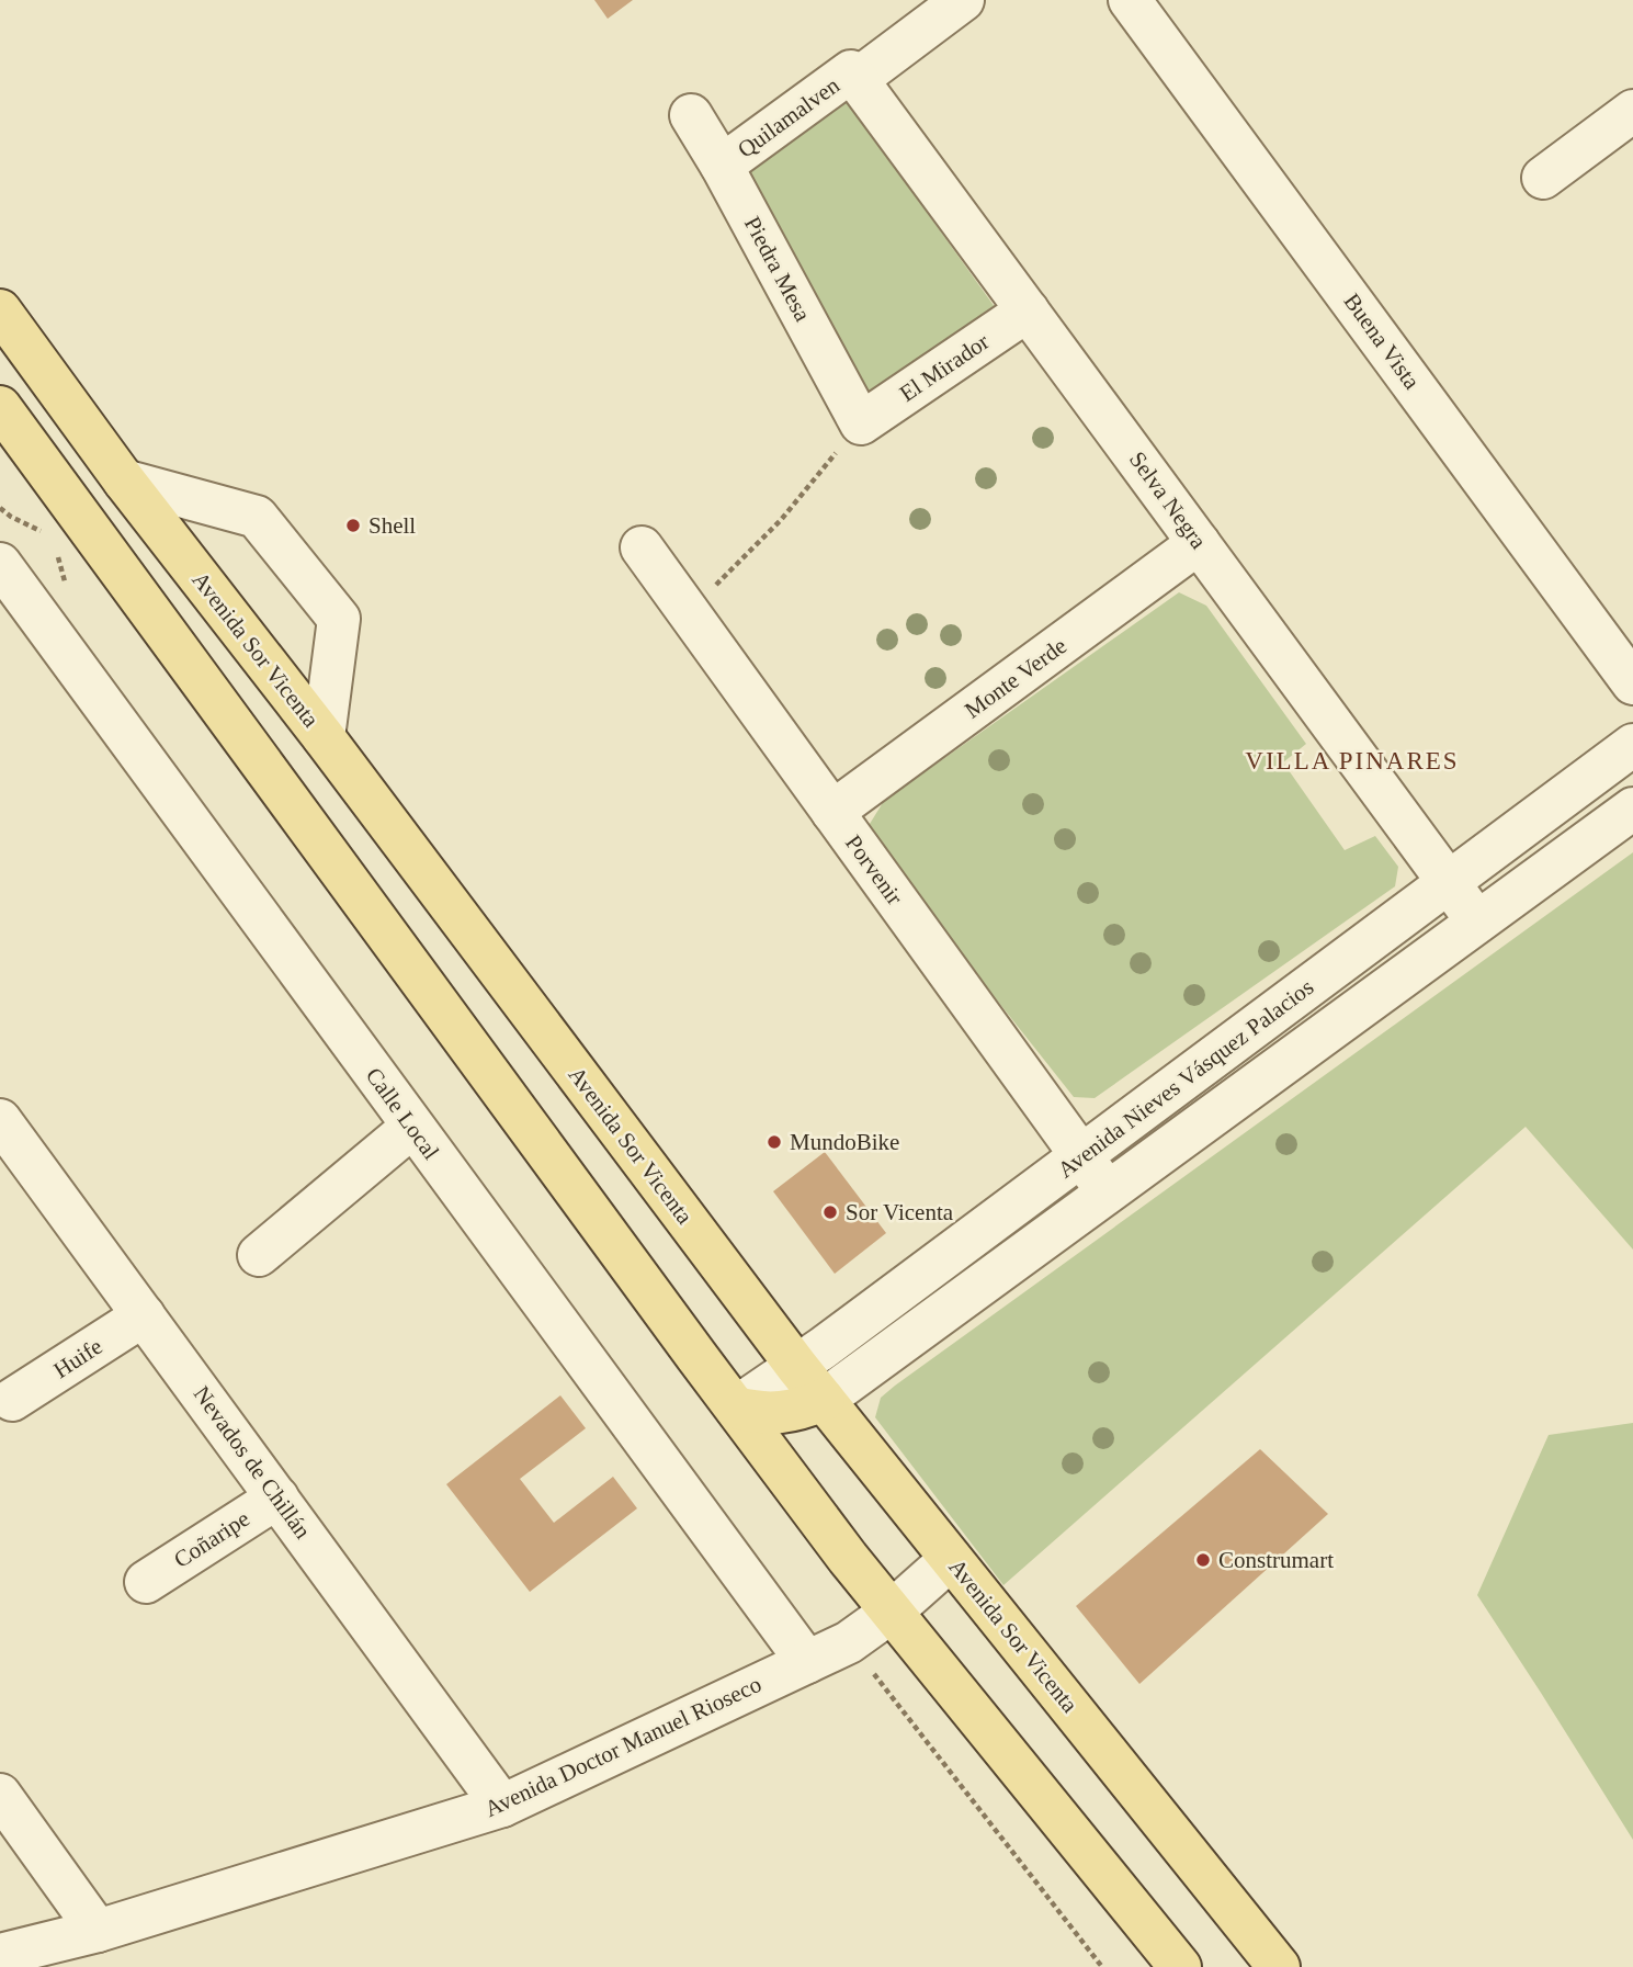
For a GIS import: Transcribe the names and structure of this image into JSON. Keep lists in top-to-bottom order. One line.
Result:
{"streets":{"main road":["Avenida Sor Vicenta"],"street":["Quilamalven","Piedra Mesa","Buena Vista","El Mirador","Selva Negra","Monte Verde","Porvenir","Avenida Nieves Vásquez Palacios","Calle Local","Huife","Nevados de Chillán","Coñaripe","Avenida Doctor Manuel Rioseco"]},"crossings":[["Quilamalven","Piedra Mesa"],["Quilamalven","Selva Negra"],["Piedra Mesa","El Mirador"],["El Mirador","Selva Negra"],["Selva Negra","Monte Verde"],["Selva Negra","Avenida Nieves Vásquez Palacios"],["Avenida Sor Vicenta","Avenida Nieves Vásquez Palacios"],["Avenida Sor Vicenta","Avenida Doctor Manuel Rioseco"],["Monte Verde","Porvenir"],["Porvenir","Avenida Nieves Vásquez Palacios"],["Calle Local","Avenida Doctor Manuel Rioseco"],["Huife","Nevados de Chillán"],["Nevados de Chillán","Coñaripe"],["Nevados de Chillán","Avenida Doctor Manuel Rioseco"]],"districts":["VILLA PINARES"],"places":["Shell","MundoBike","Sor Vicenta","Construmart"]}
